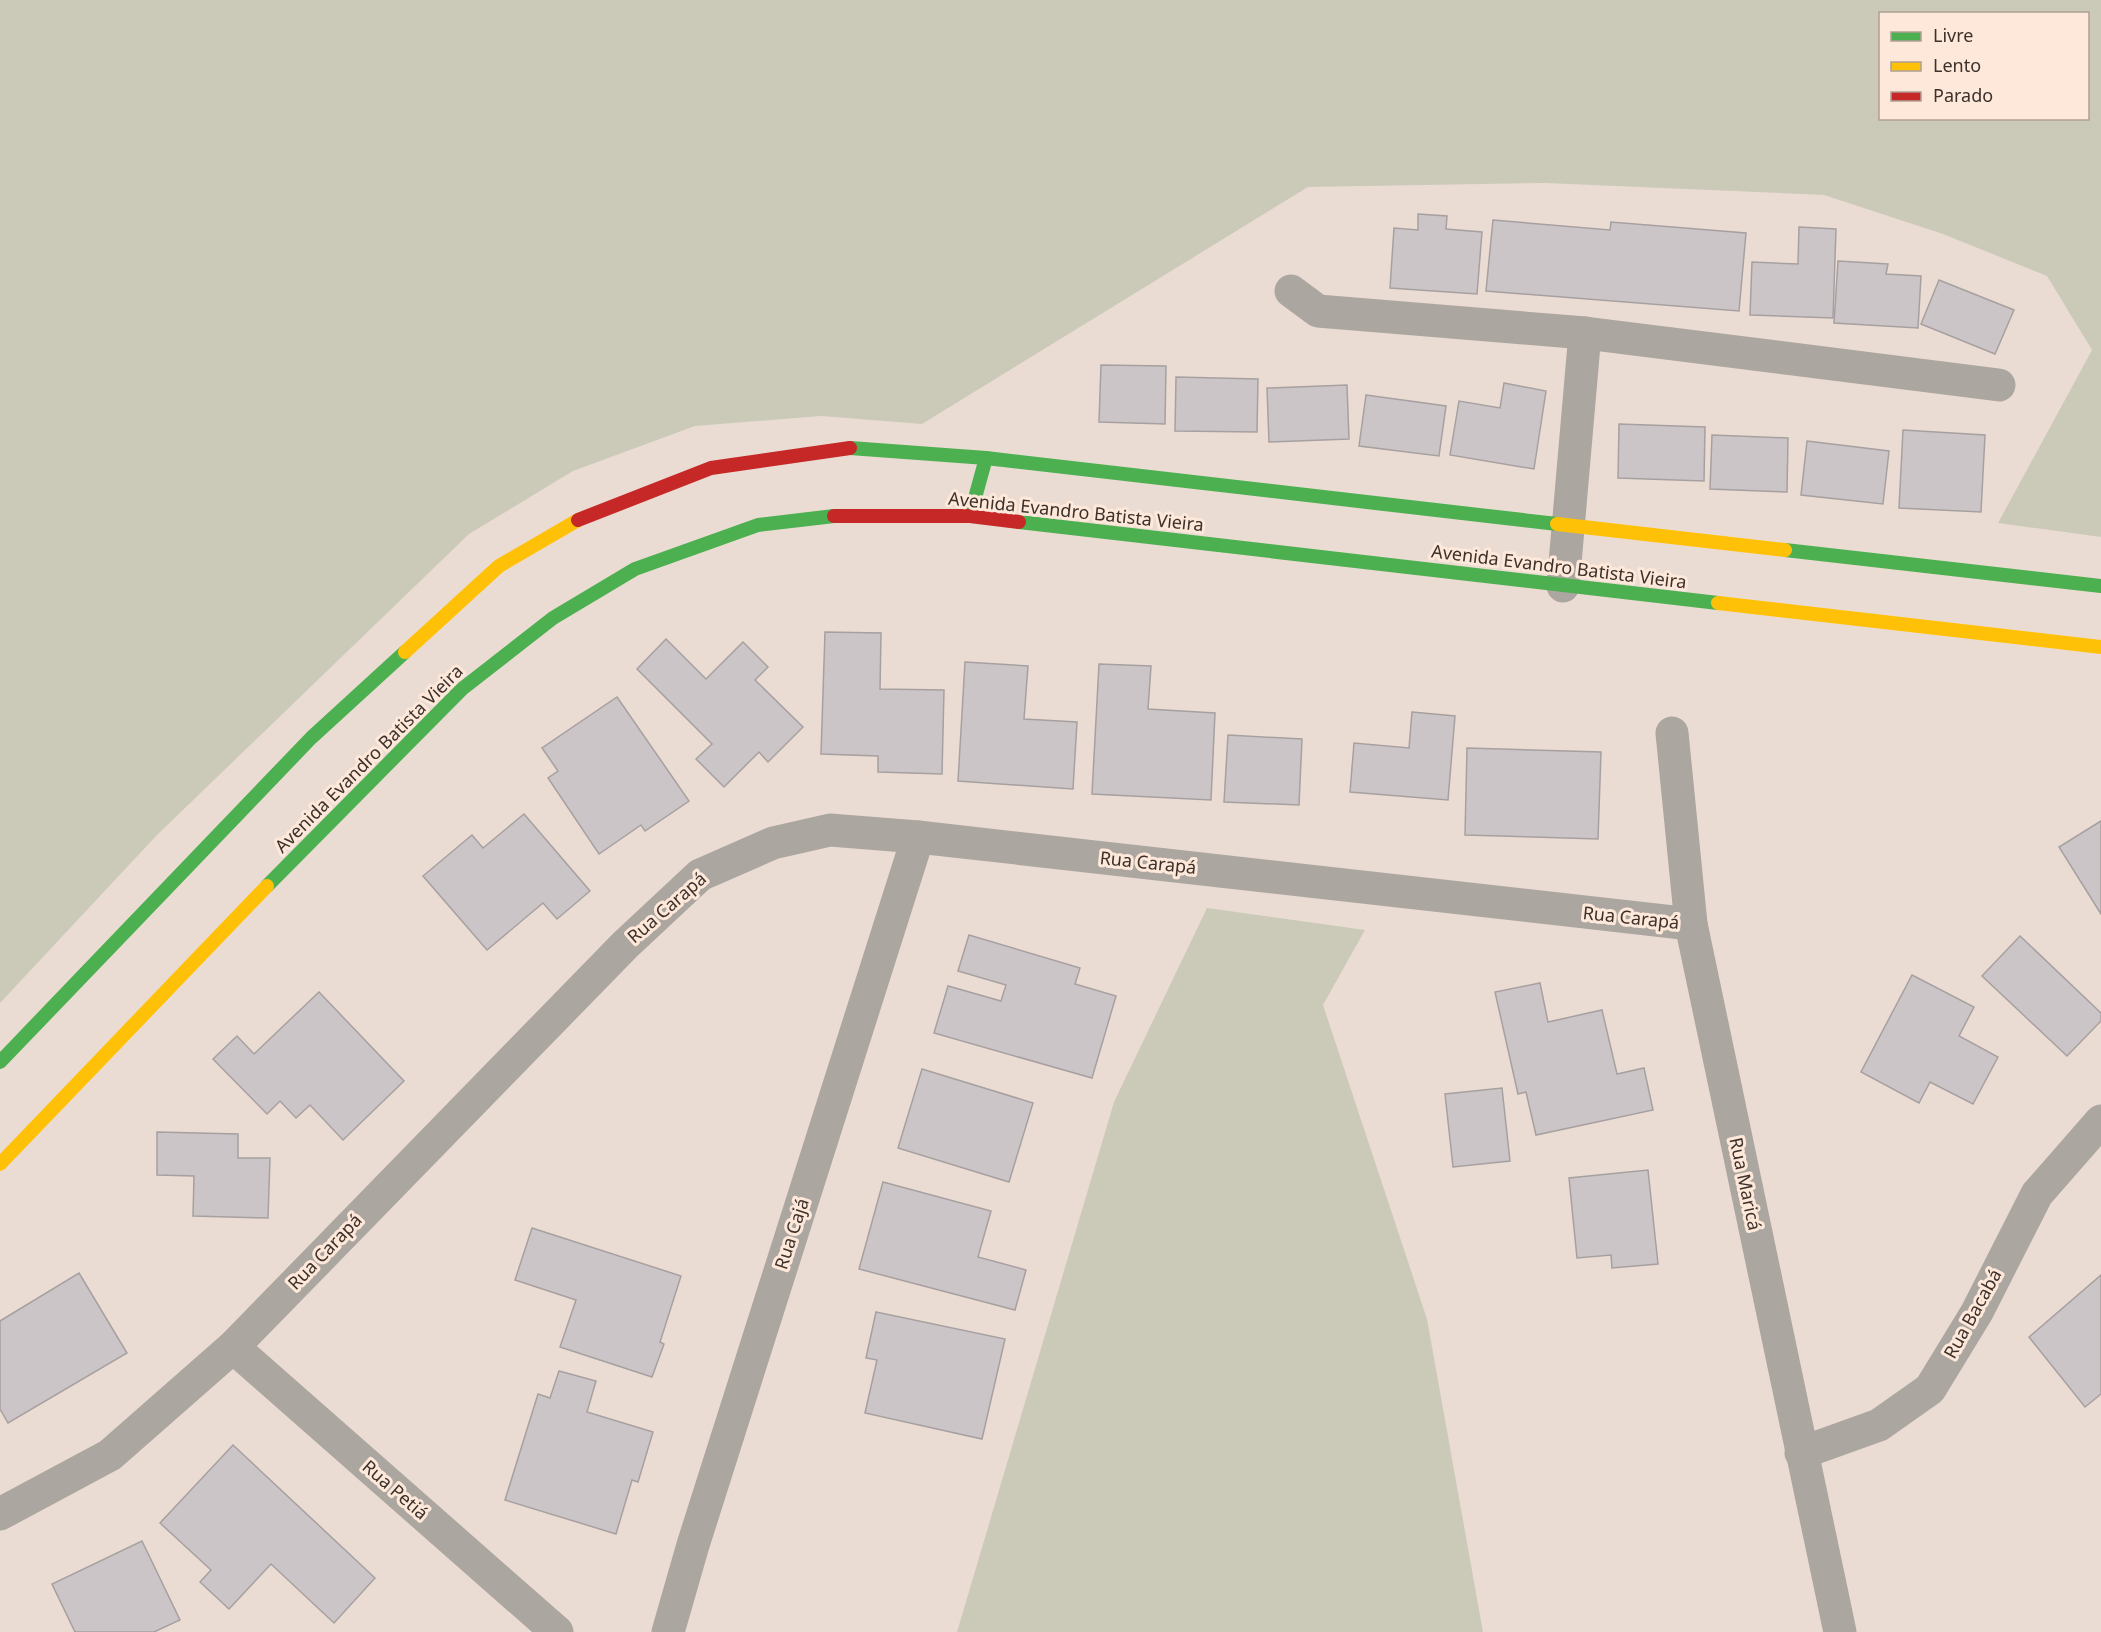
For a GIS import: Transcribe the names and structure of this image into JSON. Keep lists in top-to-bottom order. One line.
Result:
{"streets":{"main road":["Avenida Evandro Batista Vieira"],"street":["Rua Carapá","Rua Maricá","Rua Cajá","Rua Bacabá","Rua Petiá"]},"crossings":[["Rua Carapá","Rua Maricá"],["Rua Carapá","Rua Cajá"],["Rua Carapá","Rua Petiá"],["Rua Maricá","Rua Bacabá"]],"legend":["Livre","Lento","Parado"]}
